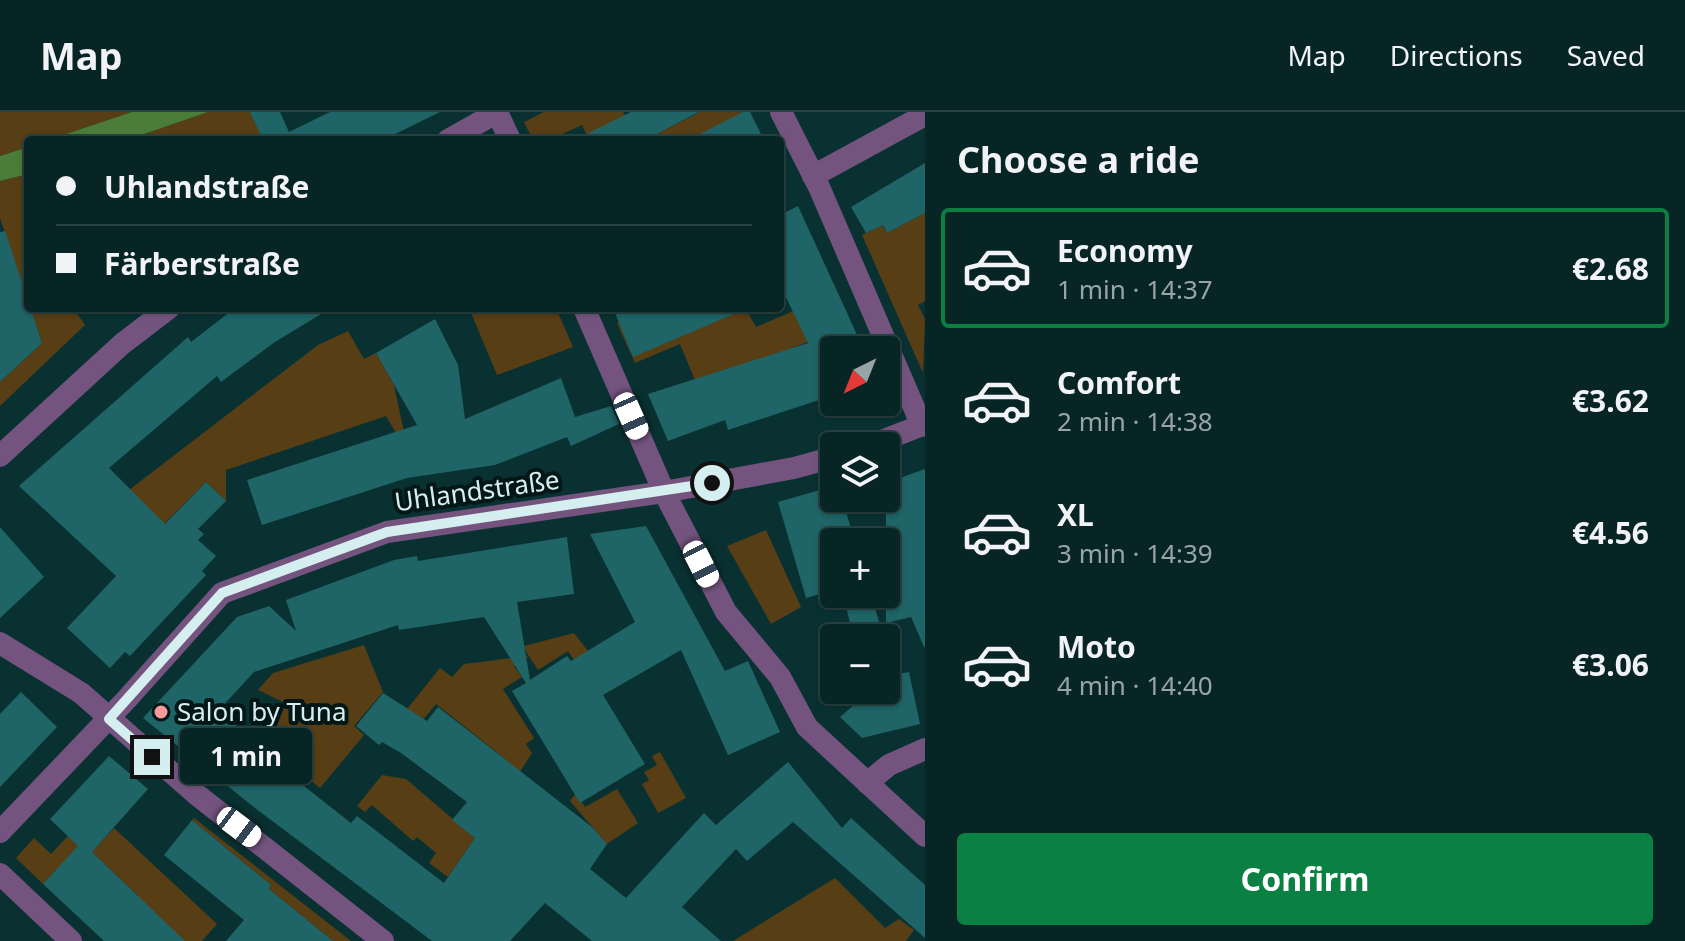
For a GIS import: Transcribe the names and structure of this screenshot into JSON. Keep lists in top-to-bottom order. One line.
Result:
{"streets":{"street":["Uhlandstraße"]},"places":["Salon by Tuna"],"north":"bottom left","page":{"header":"Map","nav":["Map","Directions","Saved"],"heading":"Choose a ride","banner":["Uhlandstraße","Färberstraße"],"list":[{"name":"Economy","note":"1 min · 14:37","value":"€2.68"},{"name":"Comfort","note":"2 min · 14:38","value":"€3.62"},{"name":"XL","note":"3 min · 14:39","value":"€4.56"},{"name":"Moto","note":"4 min · 14:40","value":"€3.06"}],"map_buttons":["+","−"],"bubble":"1 min","buttons":"Confirm"}}
